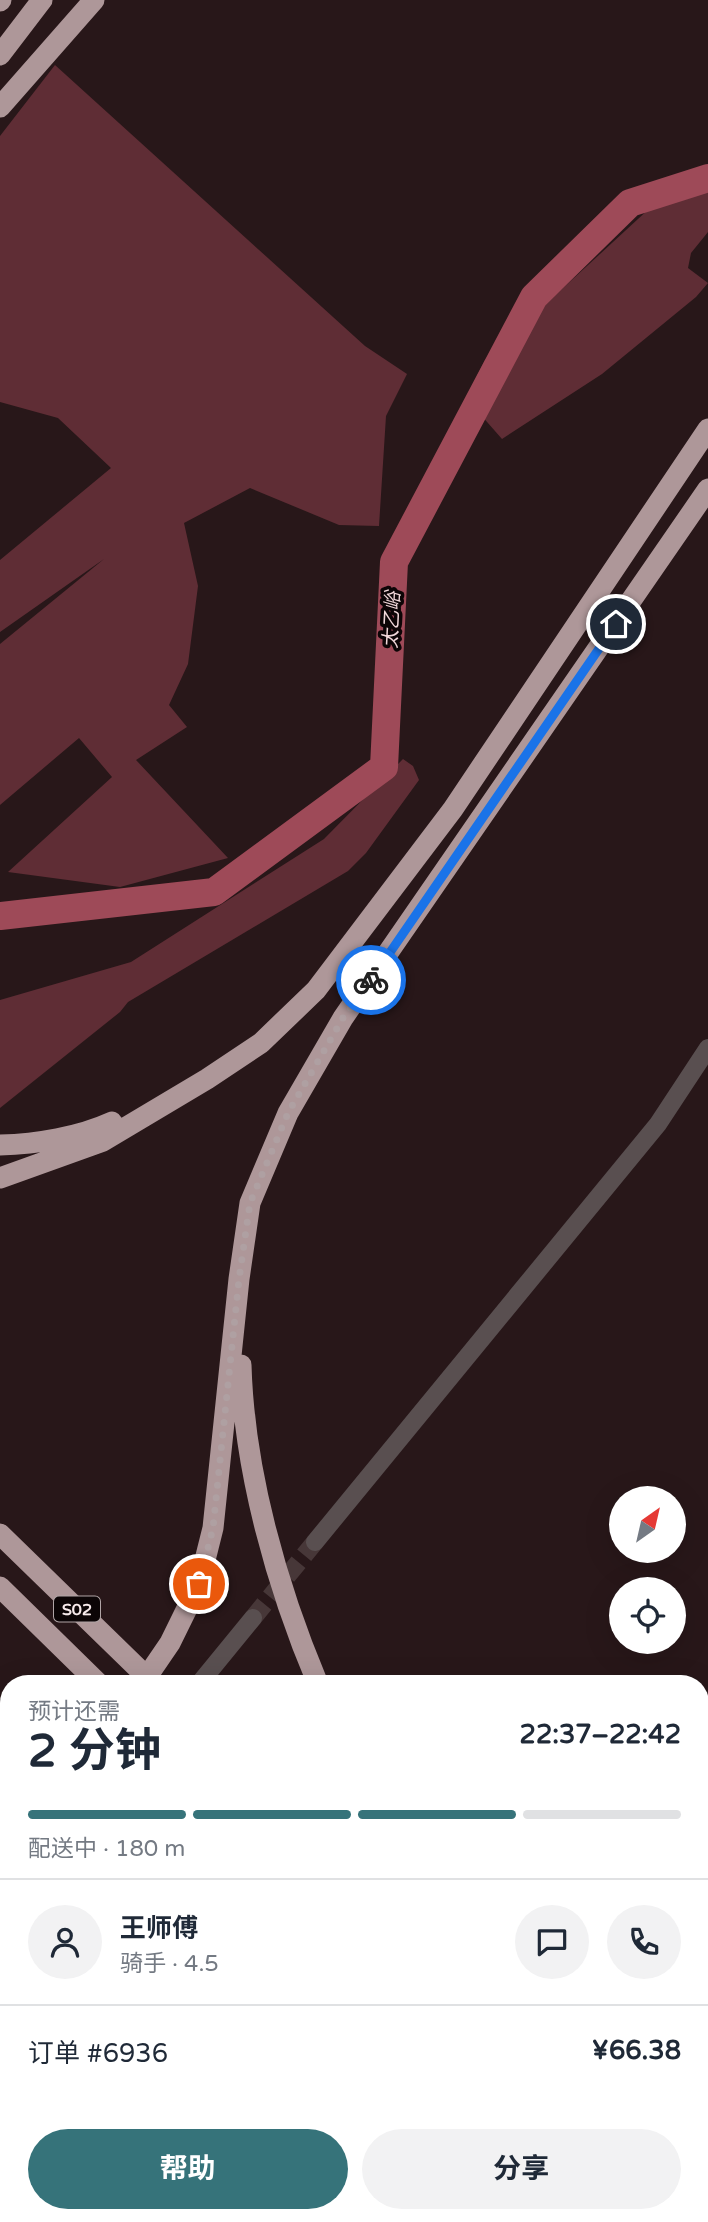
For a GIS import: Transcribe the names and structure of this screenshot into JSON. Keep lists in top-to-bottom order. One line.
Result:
{"streets":{"highway":["S02"]},"water":["太乙峪"],"north":"top right","page":{"heading":["2 分钟","预计还需","22:37–22:42"],"panel":["王师傅","骑手 · 4.5","订单 #6936","¥66.38"],"bar":"配送中 · 180 m","buttons":["帮助","分享"]}}
